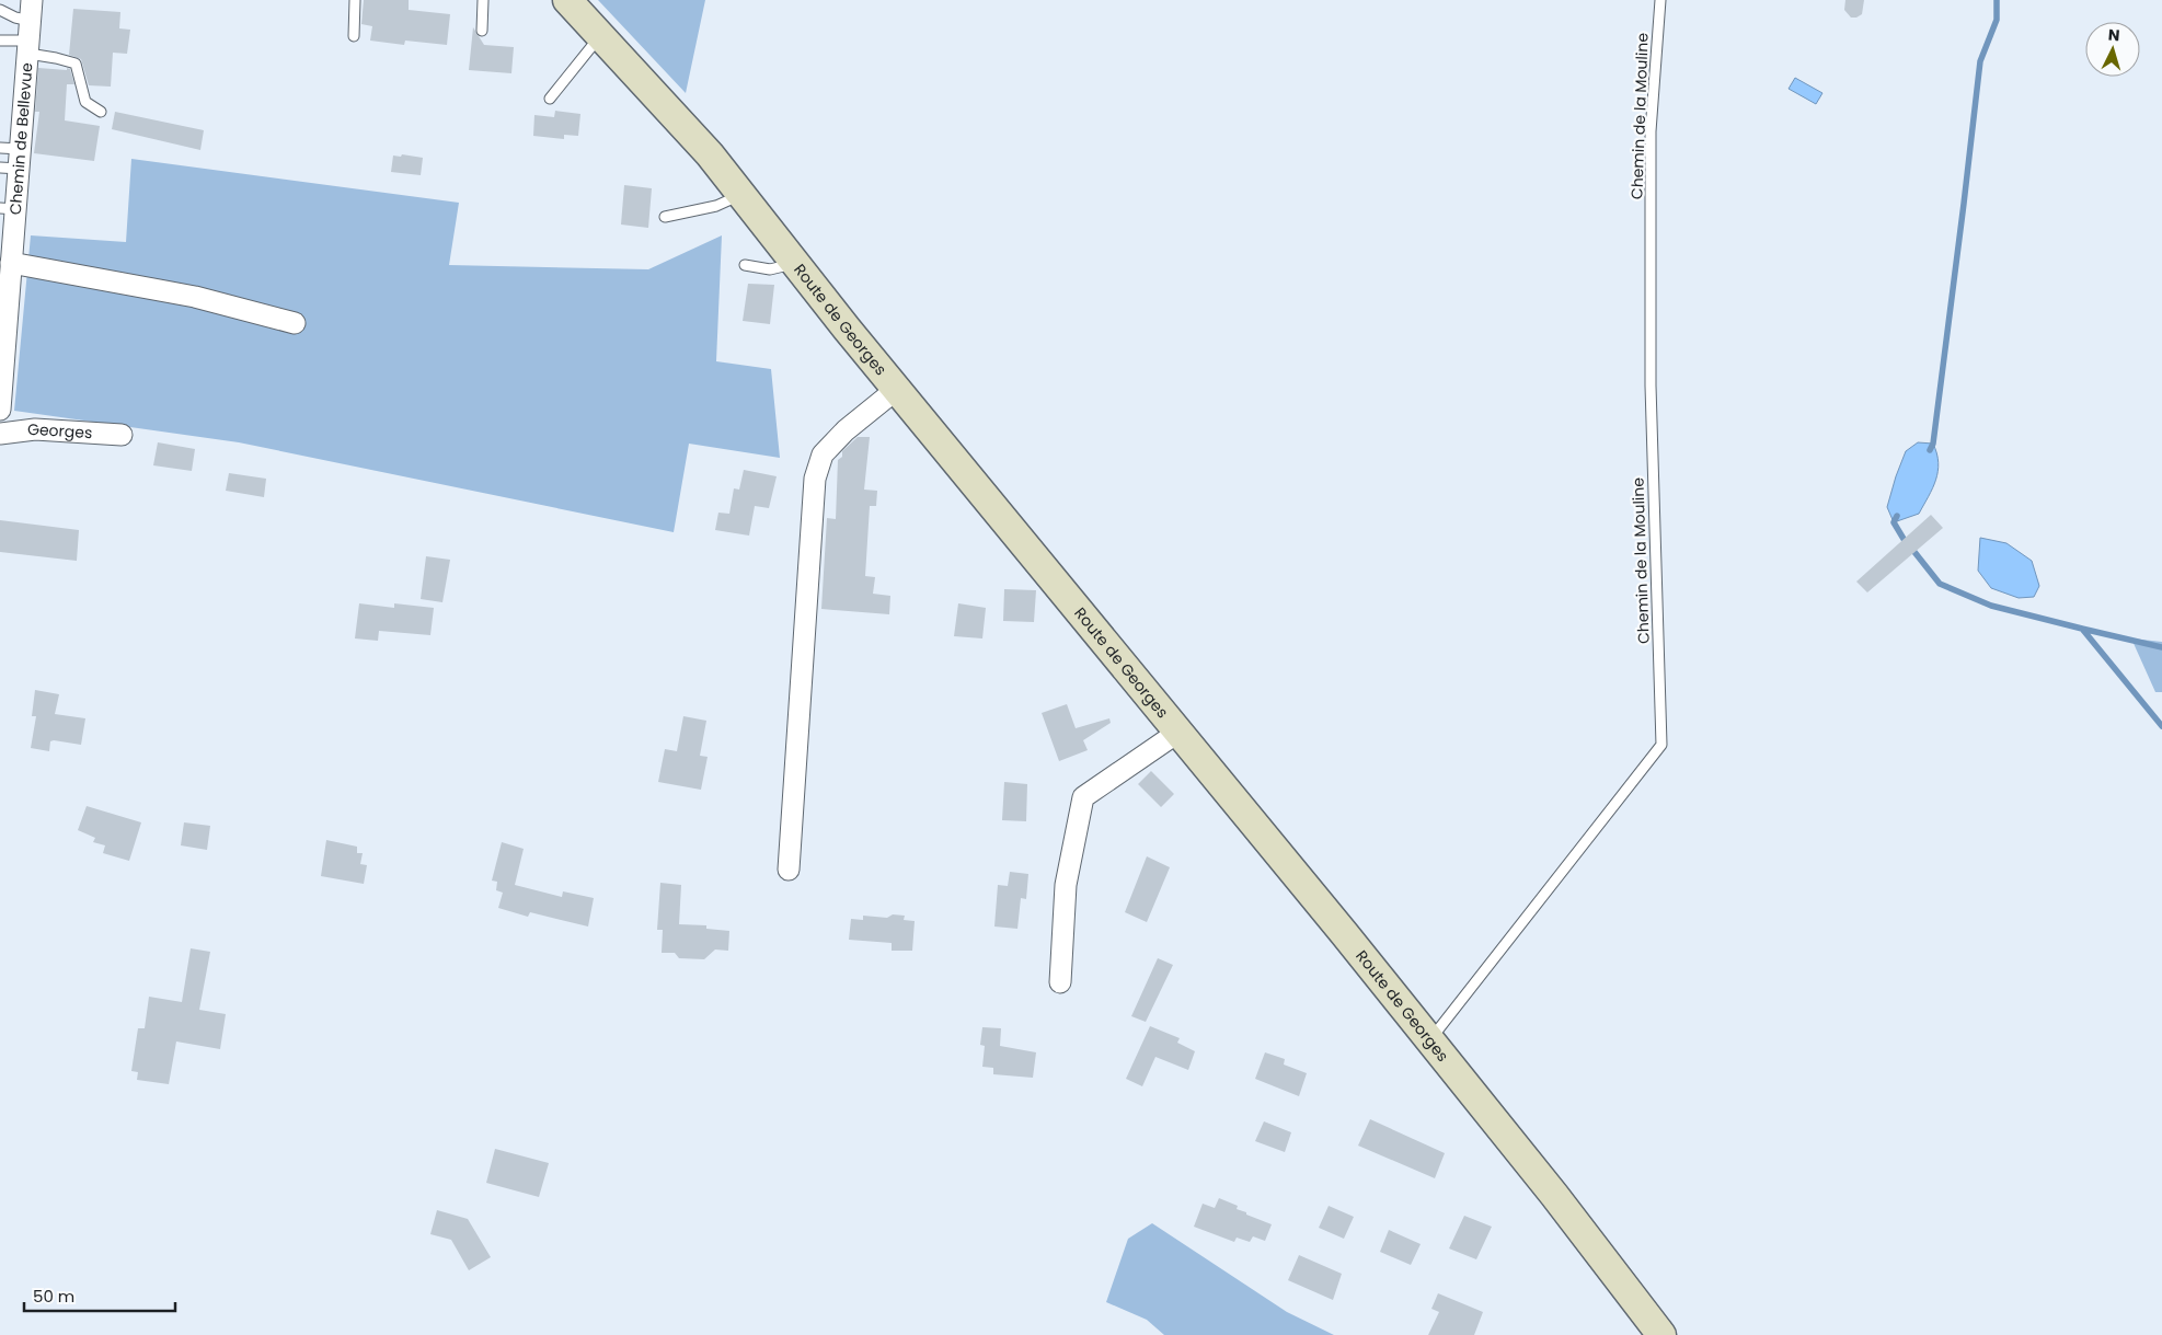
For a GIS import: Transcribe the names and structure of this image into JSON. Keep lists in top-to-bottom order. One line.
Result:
{"streets":{"street":["Chemin de Bellevue","Route de Georges","Georges"],"lane":["Chemin de la Mouline"]},"crossings":[["Chemin de la Mouline","Route de Georges"]],"scale_bar":"50 m","north":"top"}
